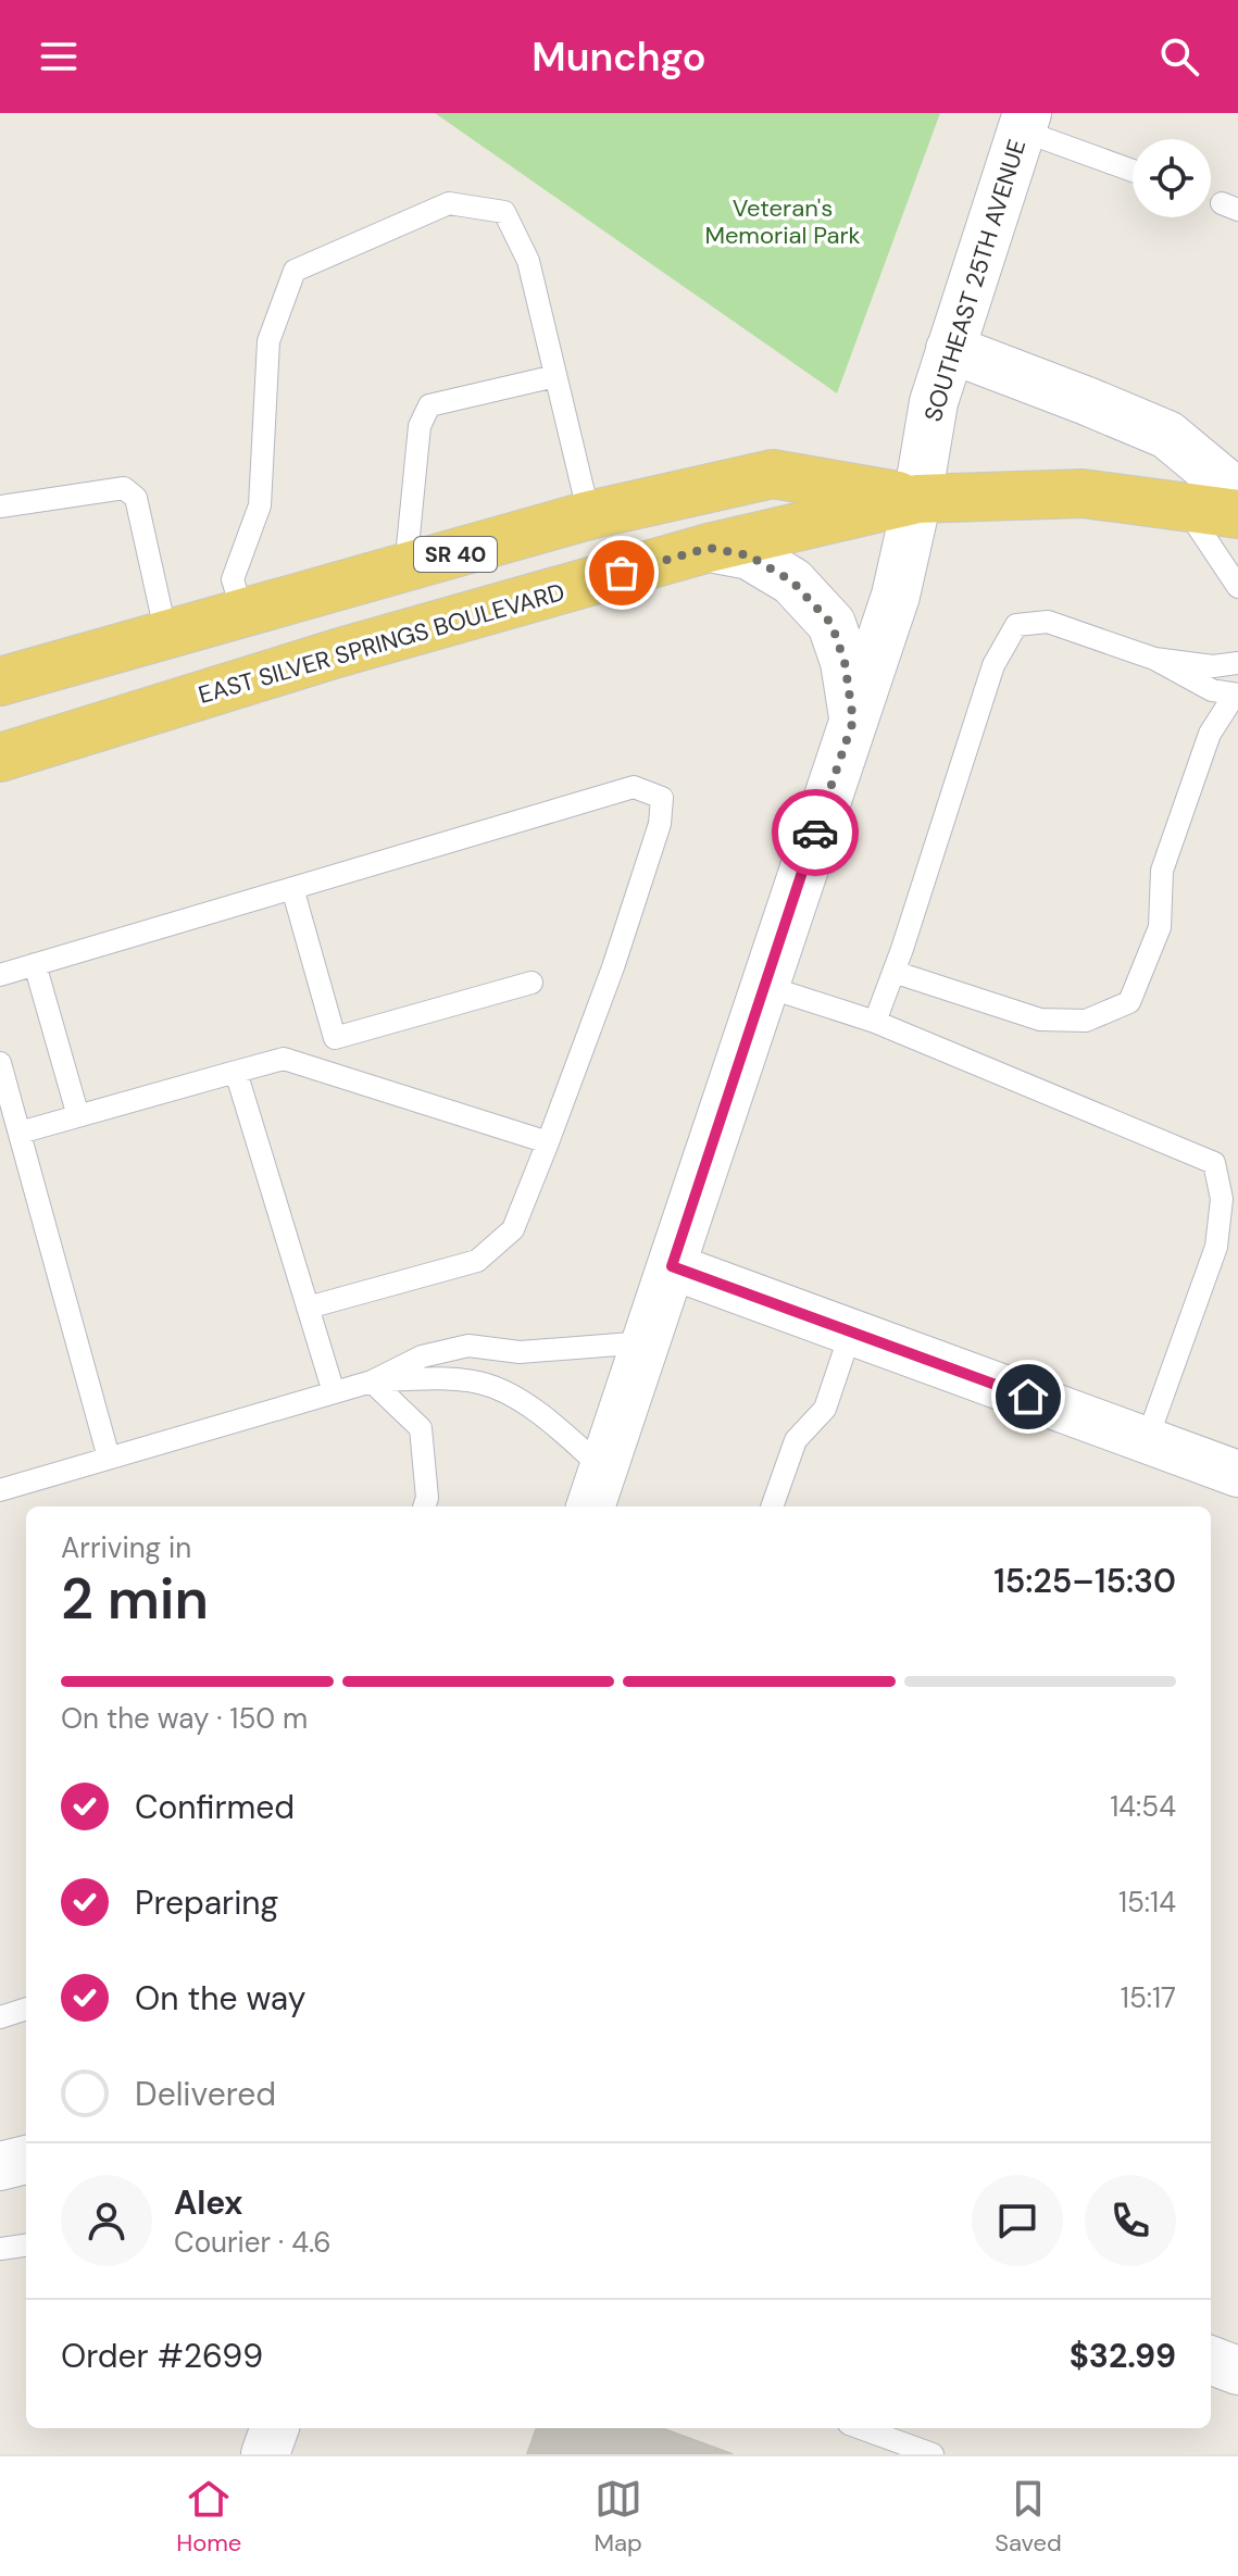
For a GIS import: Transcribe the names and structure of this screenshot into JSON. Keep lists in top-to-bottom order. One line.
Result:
{"streets":{"main road":["SOUTHEAST 25TH AVENUE","SR 40","EAST SILVER SPRINGS BOULEVARD"]},"crossings":[["SOUTHEAST 25TH AVENUE","EAST SILVER SPRINGS BOULEVARD"]],"parks":["Veteran's Memorial Park"],"page":{"header":"Munchgo","heading":["2 min","Arriving in","15:25–15:30"],"panel":["Alex","Courier · 4.6","Order #2699","$32.99"],"bar":"On the way · 150 m","list":[["Confirmed","14:54"],["Preparing","15:14"],["On the way","15:17"],"Delivered"],"tabs":["Home","Map","Saved"]}}
